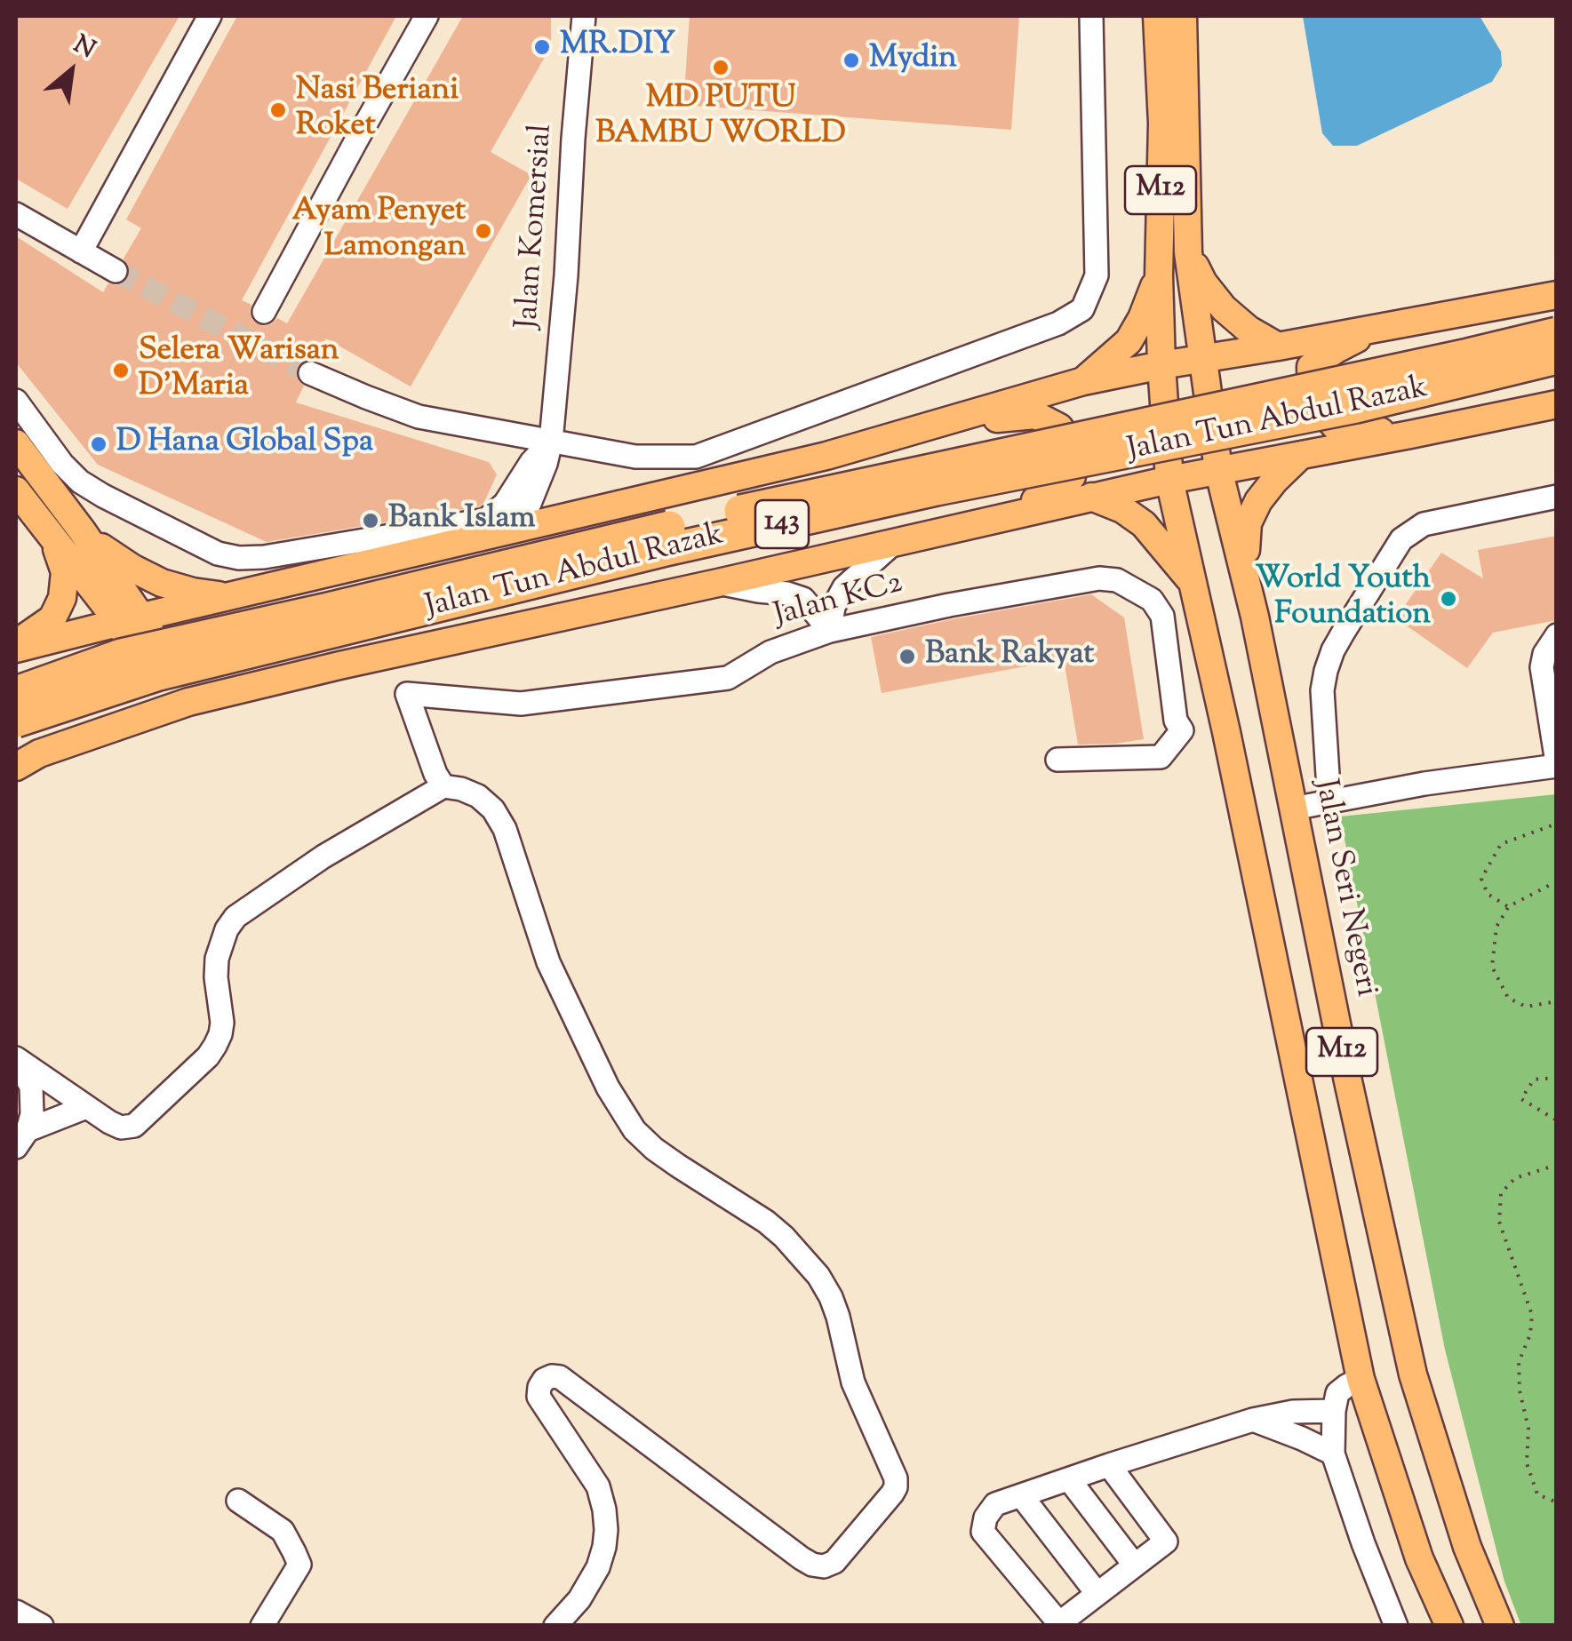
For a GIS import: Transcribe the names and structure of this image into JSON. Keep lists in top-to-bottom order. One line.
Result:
{"streets":{"highway":["Jalan Tun Abdul Razak","143"],"main road":["M12","Jalan Seri Negeri"],"street":["Jalan Komersial","Jalan KC2"]},"crossings":[["M12","Jalan Seri Negeri"]],"places":["MR.DIY","Mydin","MD PUTU BAMBU WORLD","Nasi Beriani Roket","Ayam Penyet Lamongan","Selera Warisan D'Maria","D Hana Global Spa","Bank Islam","World Youth Foundation","Bank Rakyat"],"north":"top right"}
